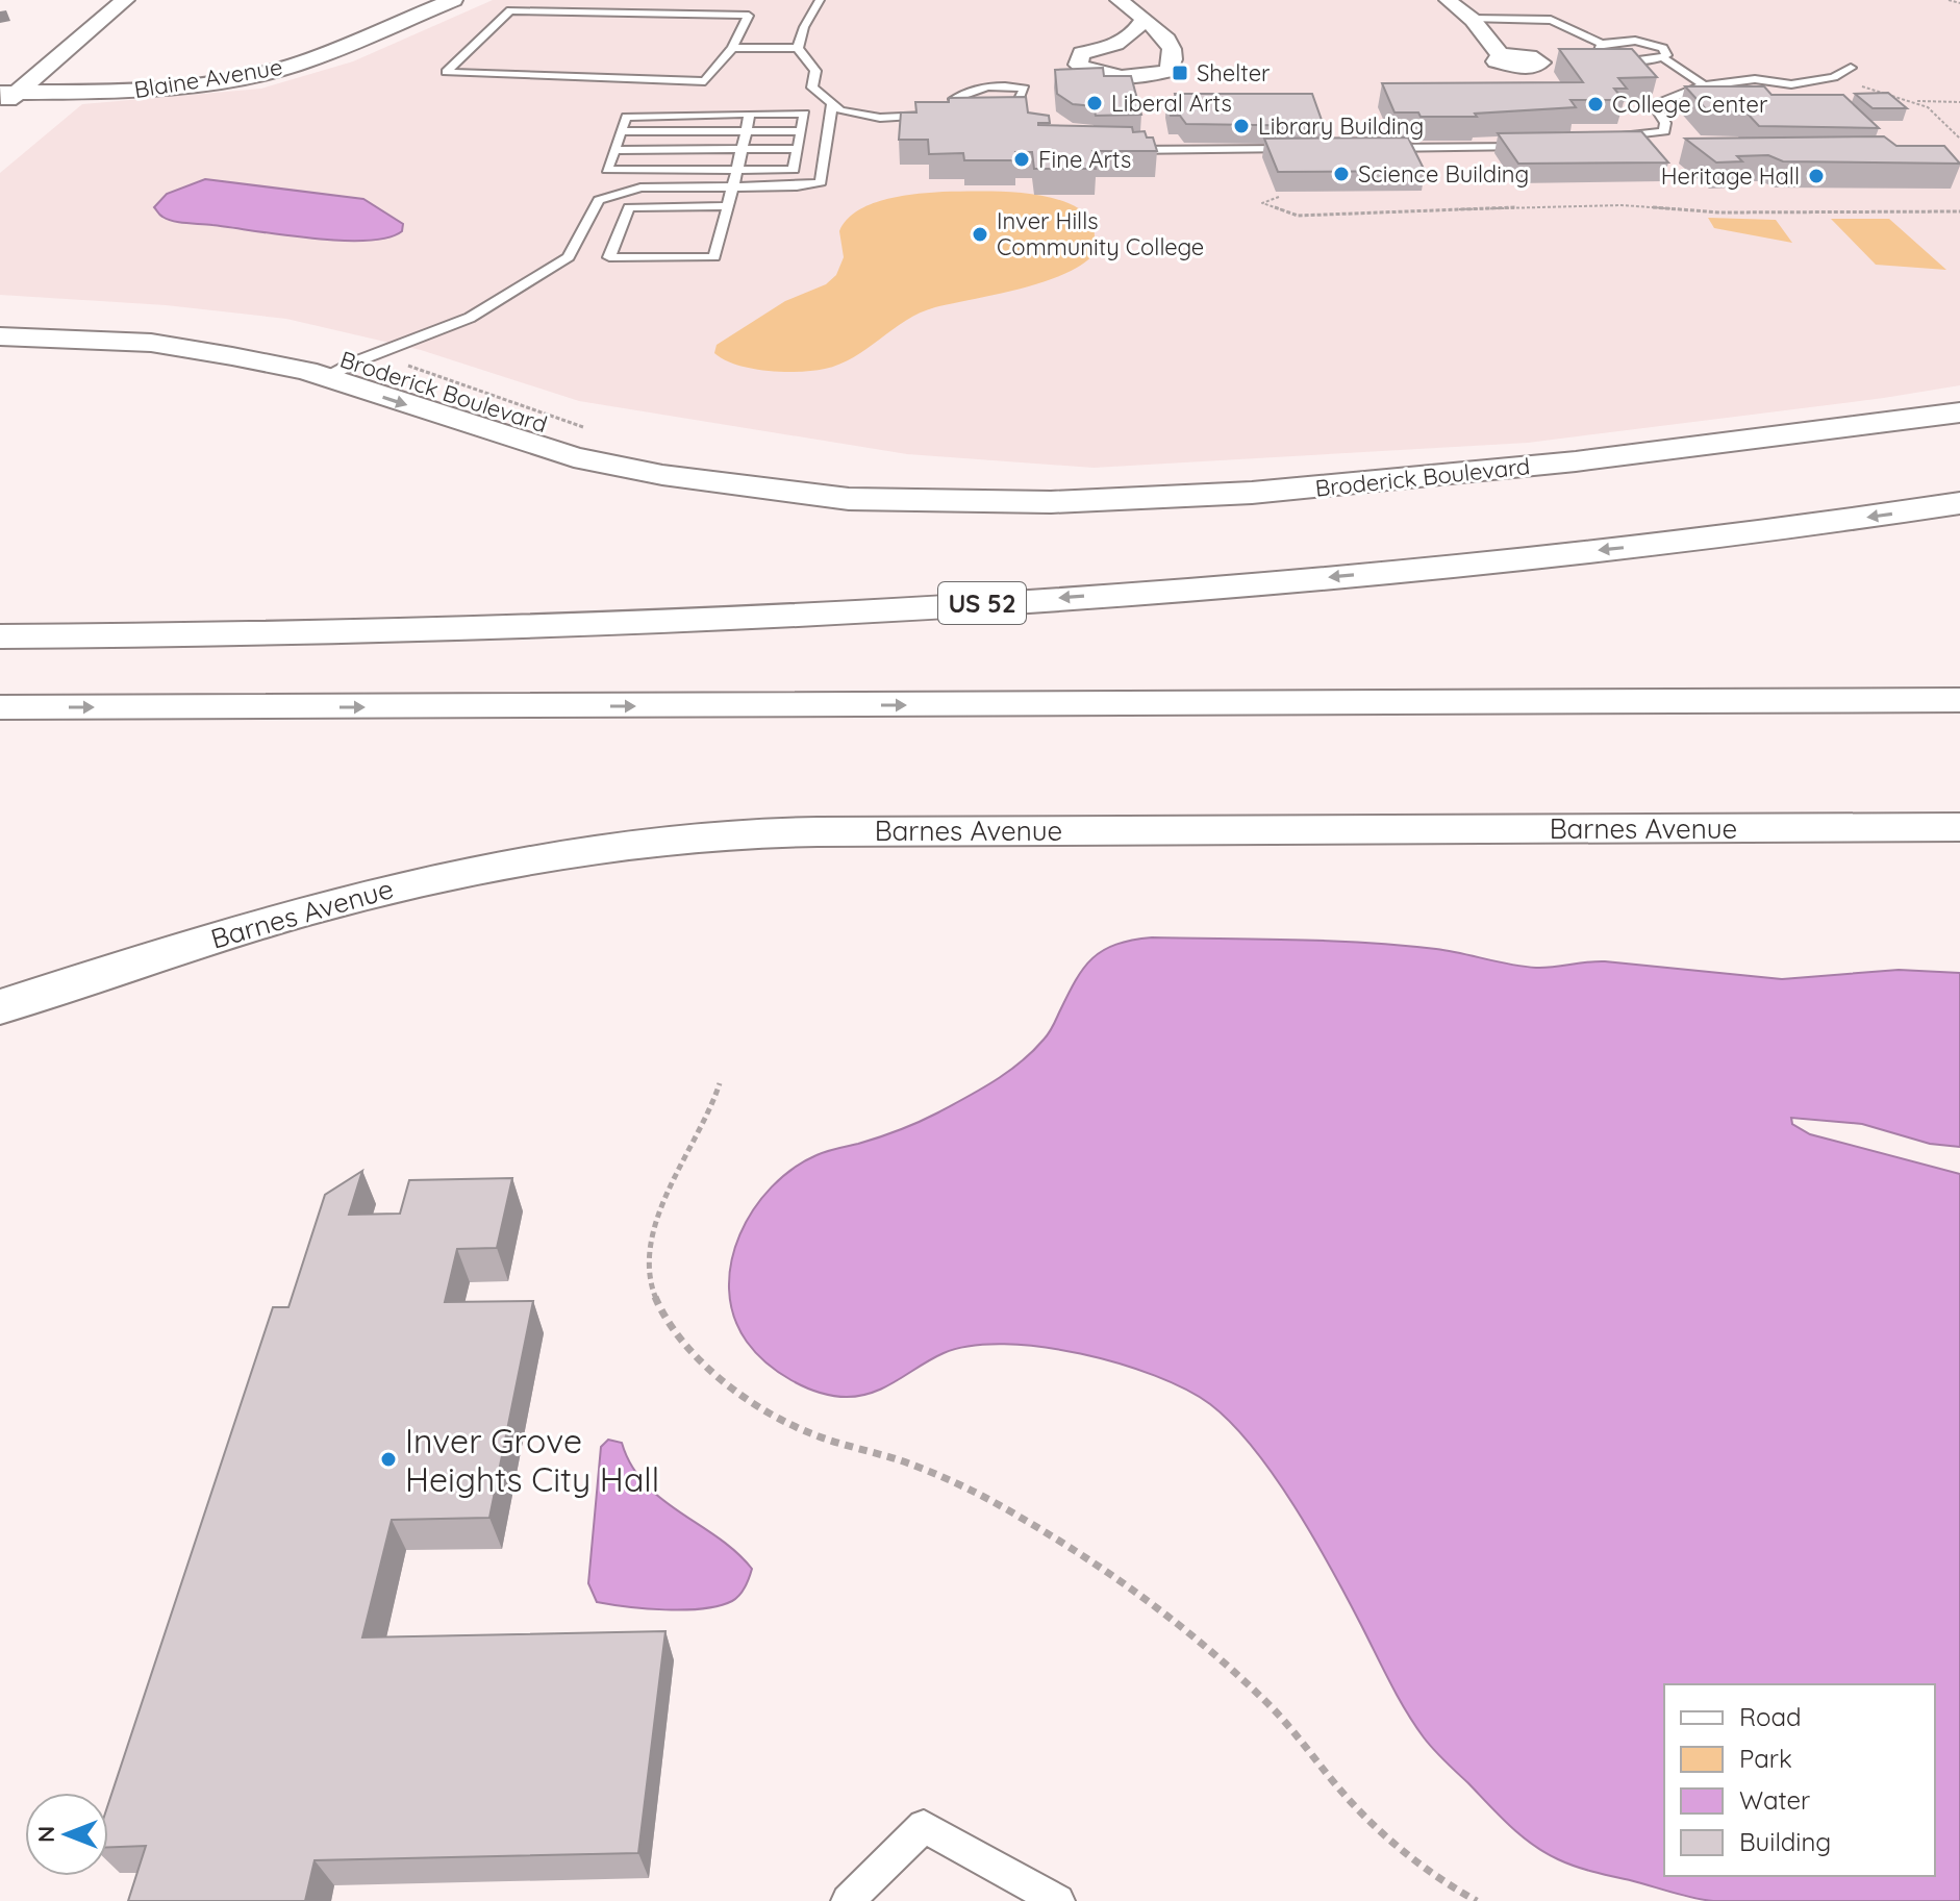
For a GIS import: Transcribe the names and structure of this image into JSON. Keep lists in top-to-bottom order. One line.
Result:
{"streets":{"main road":["Blaine Avenue","Broderick Boulevard","US 52","Barnes Avenue"]},"places":{"transit":["Shelter"],"other":["Liberal Arts","College Center","Library Building","Fine Arts","Science Building","Heritage Hall","Inver Hills Community College","Inver Grove Heights City Hall"]},"legend":["Road","Park","Water","Building"],"north":"left"}
